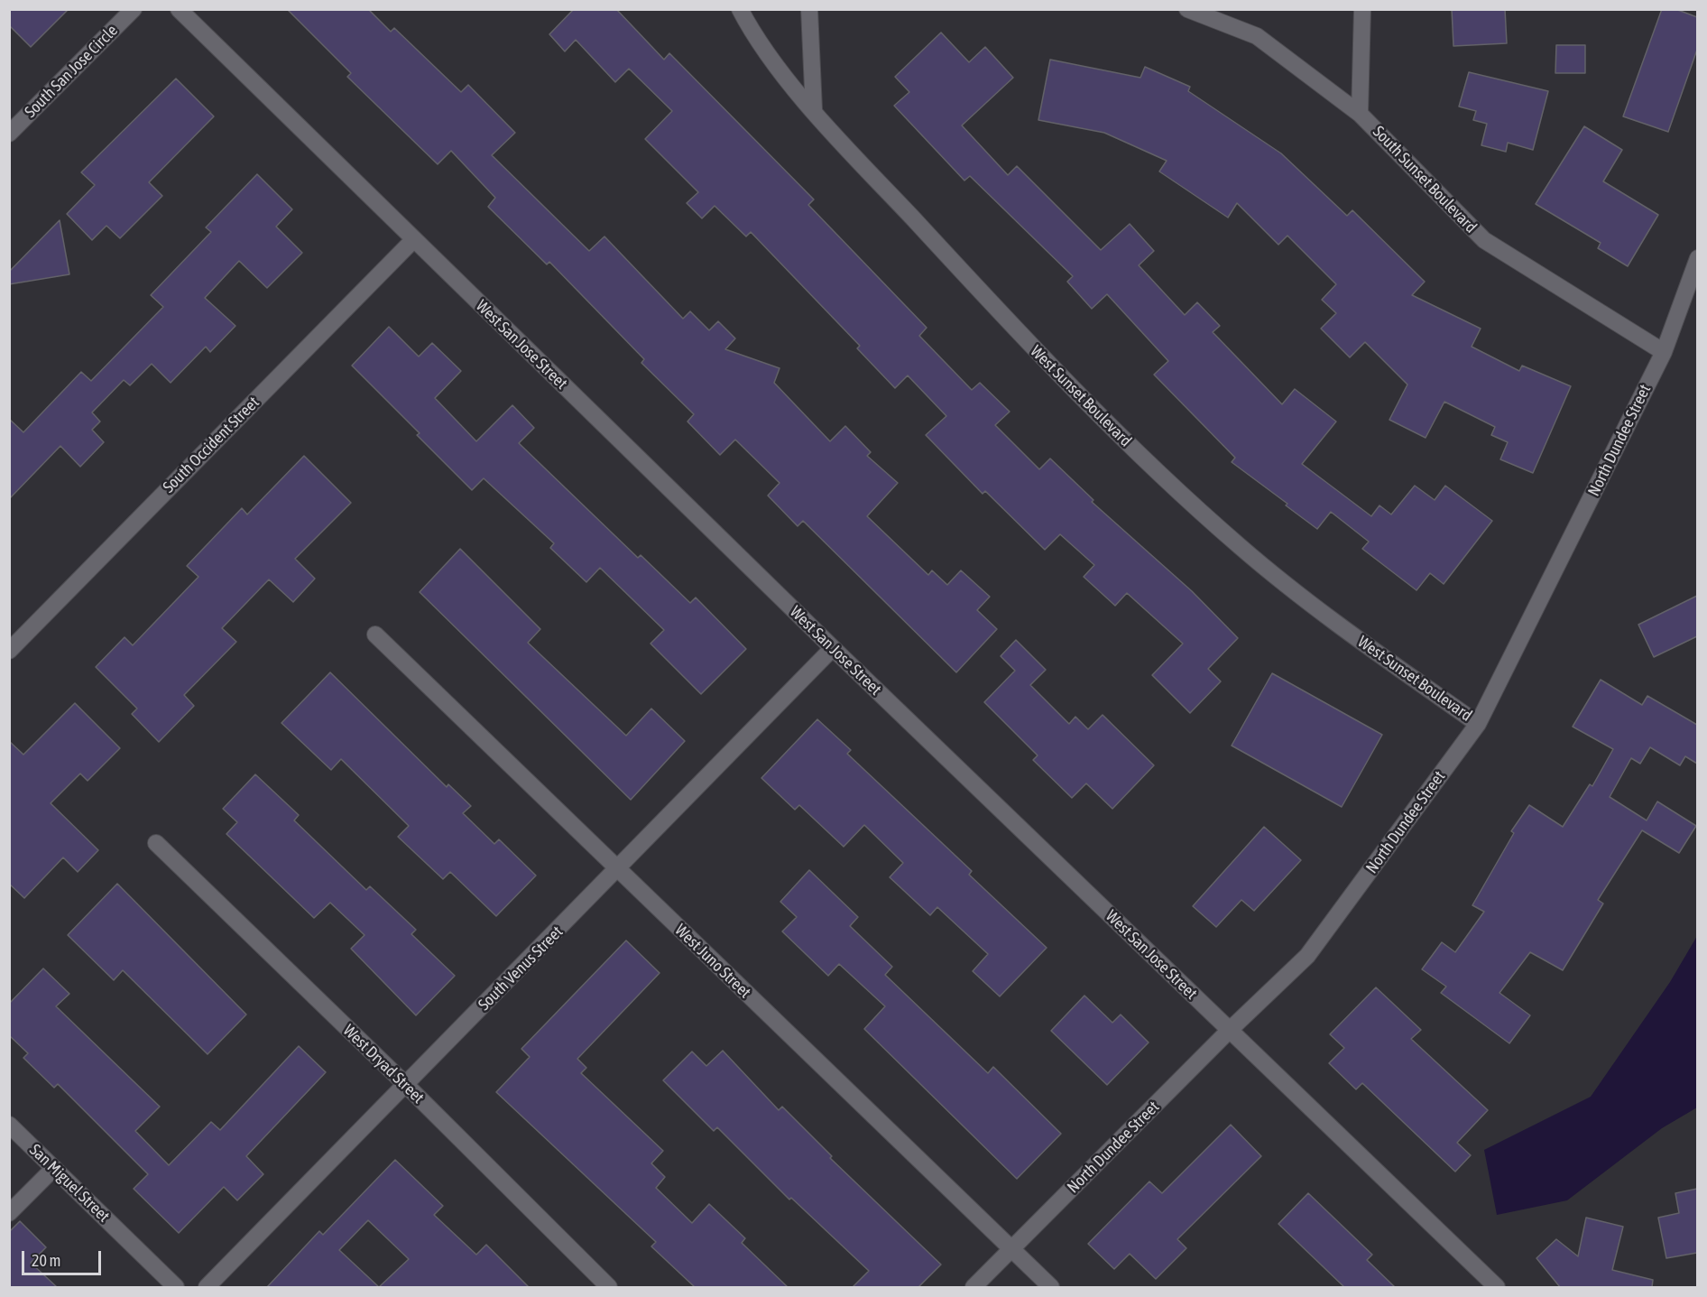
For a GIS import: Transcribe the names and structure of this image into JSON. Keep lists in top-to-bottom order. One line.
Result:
{"streets":{"street":["South San Jose Circle","South Sunset Boulevard","West San Jose Street","West Sunset Boulevard","North Dundee Street","South Occident Street","West Juno Street","South Venus Street","West Dryad Street","San Miguel Street"]},"crossings":[["South Sunset Boulevard","North Dundee Street"],["West San Jose Street","North Dundee Street"],["West San Jose Street","South Occident Street"],["West San Jose Street","South Venus Street"],["West Sunset Boulevard","North Dundee Street"],["North Dundee Street","West Juno Street"],["West Juno Street","South Venus Street"],["South Venus Street","West Dryad Street"]],"scale_bar":"20 m"}
